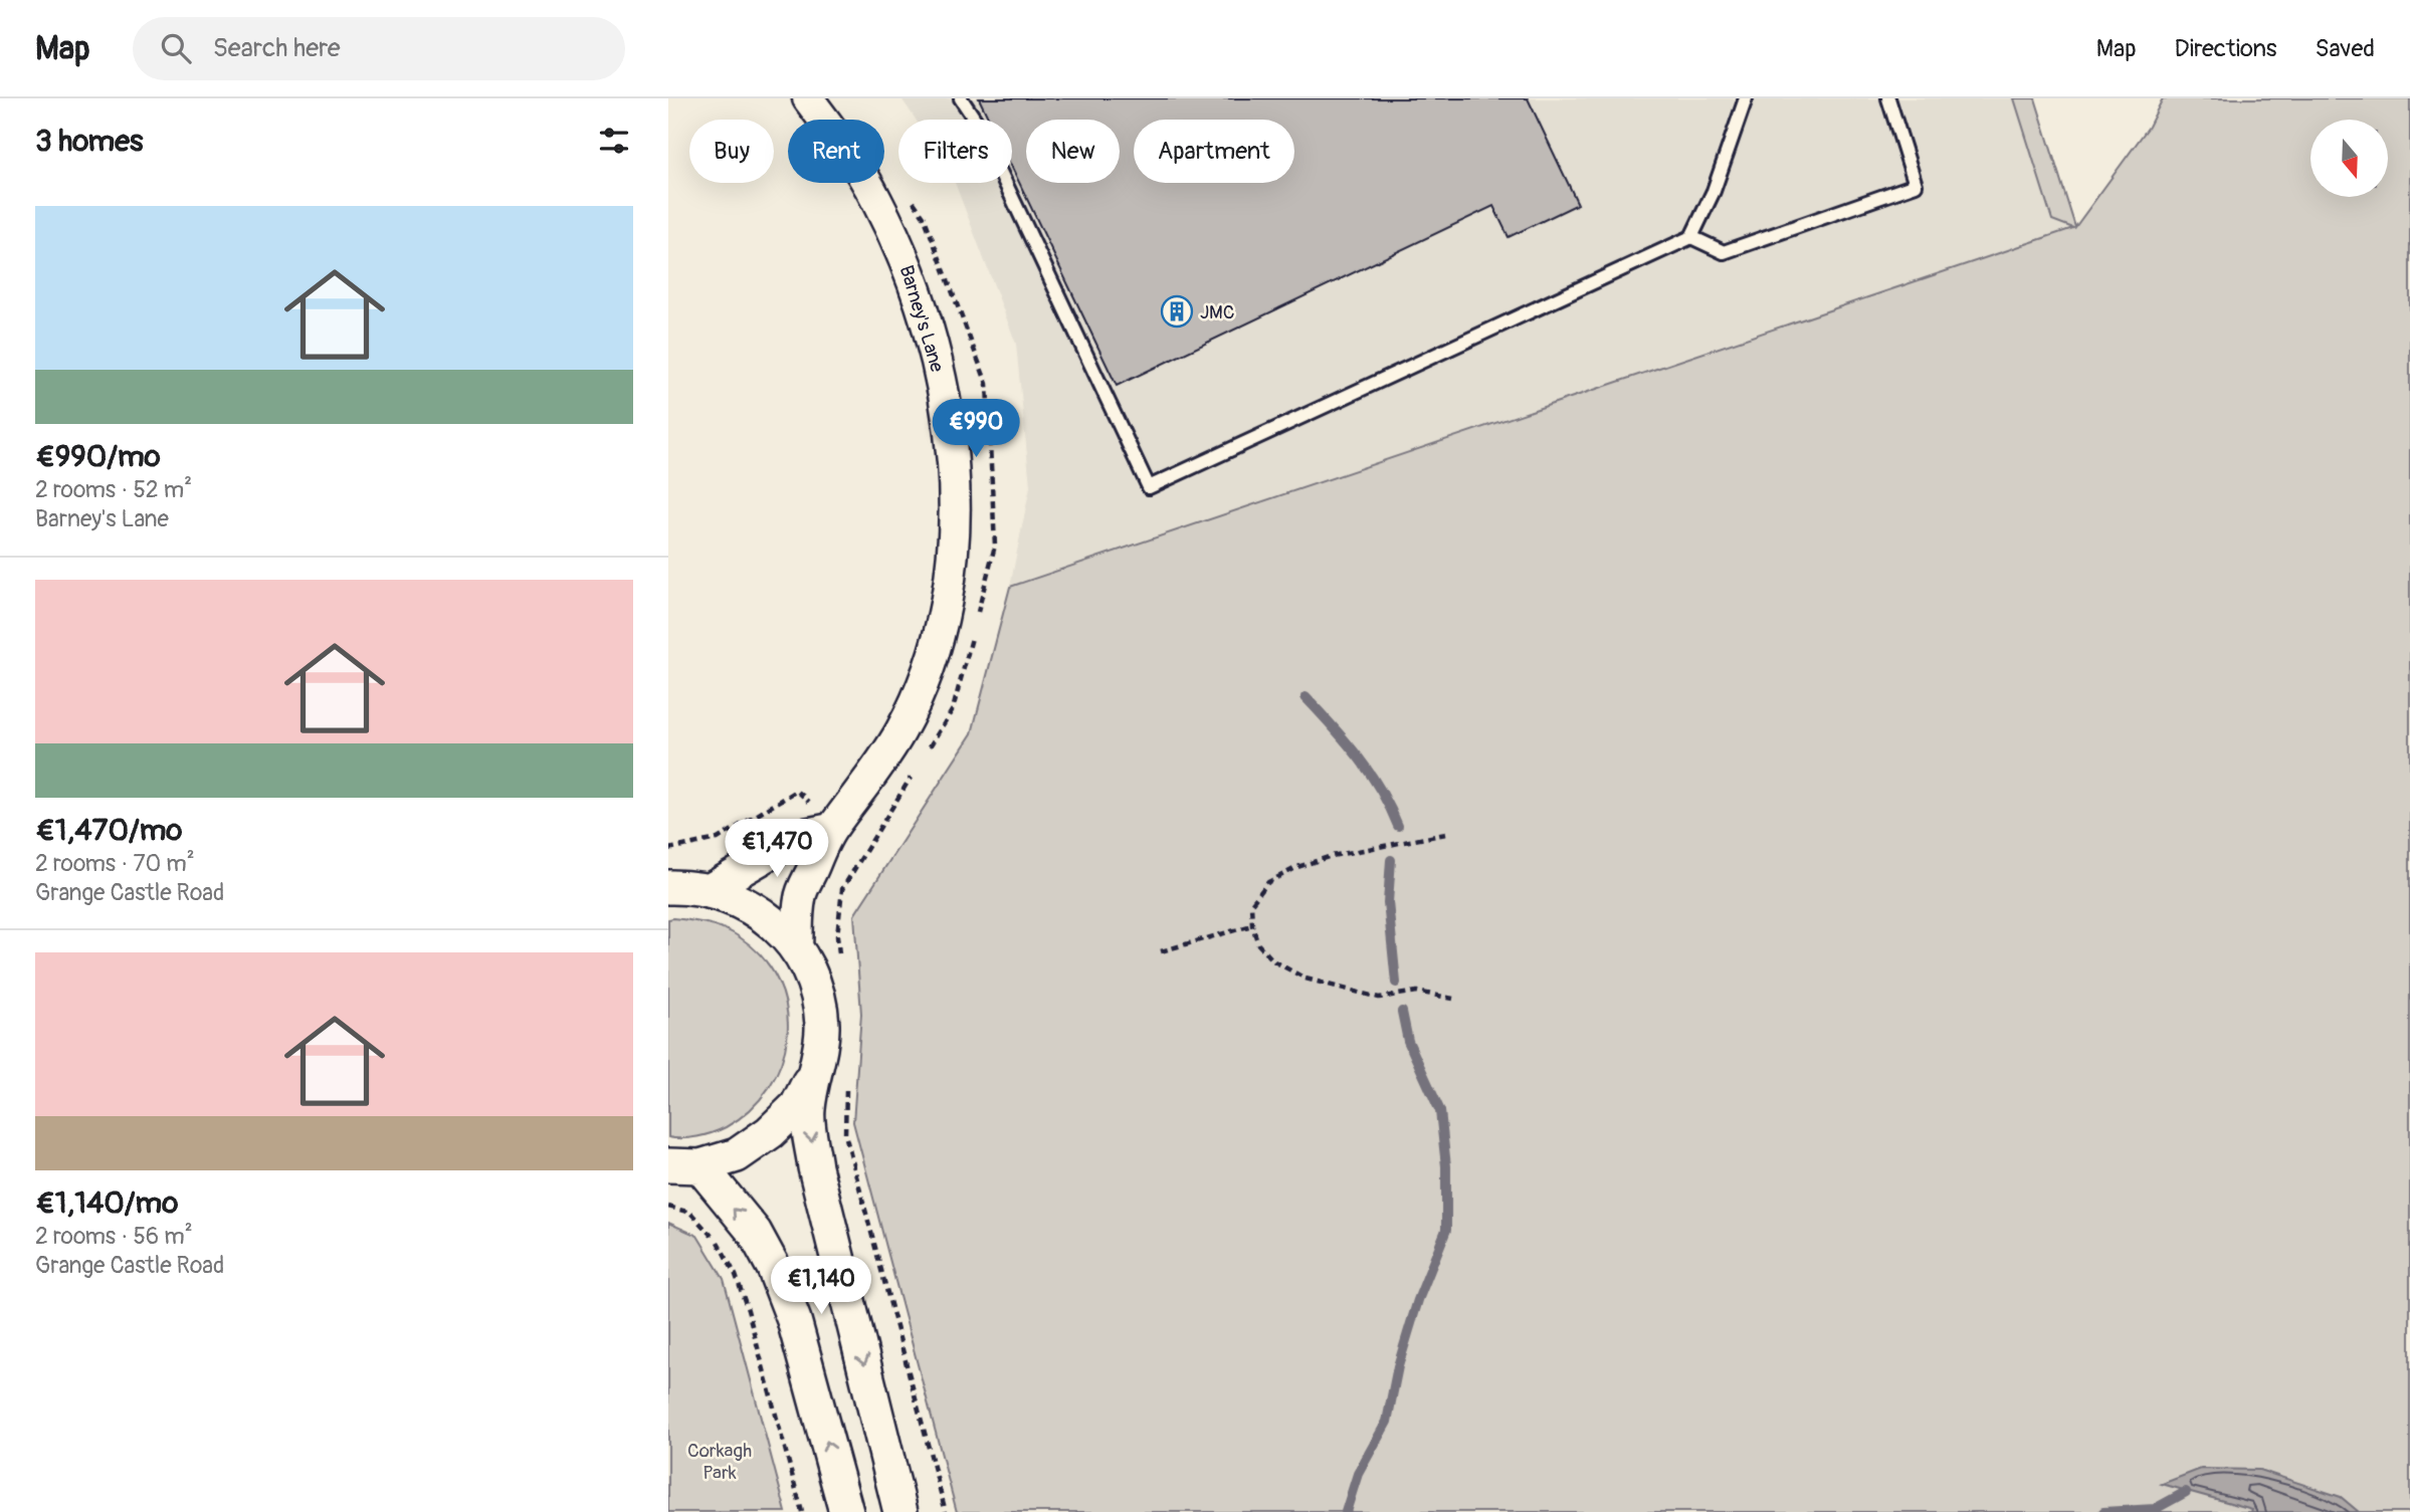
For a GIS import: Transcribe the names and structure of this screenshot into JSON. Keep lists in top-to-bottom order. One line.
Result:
{"streets":{"street":["Barney's Lane"]},"parks":["Corkagh Park"],"places":{"building":["JMC"]},"north":"bottom","page":{"header":"Map","search":"Search here","nav":["Map","Directions","Saved"],"heading":"3 homes","chip":["Buy","Rent","Filters","New","Apartment"],"list":[{"name":"€990/mo","note":"2 rooms · 52 m² · Barney's Lane"},{"name":"€1,470/mo","note":"2 rooms · 70 m² · Grange Castle Road"},{"name":"€1,140/mo","note":"2 rooms · 56 m² · Grange Castle Road"}],"price":["€990","€1,470","€1,140"]}}
